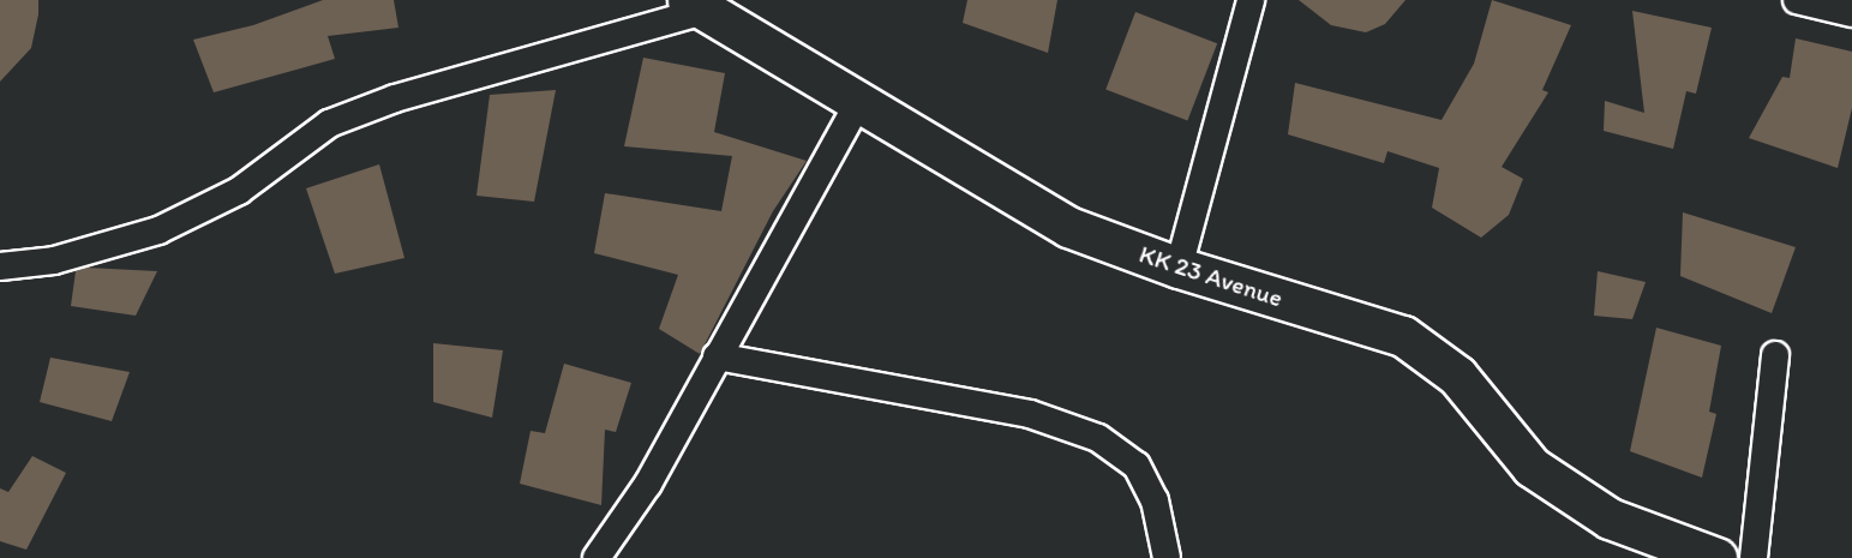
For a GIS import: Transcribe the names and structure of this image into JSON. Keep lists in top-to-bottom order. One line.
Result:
{"streets":{"main road":["KK 23 Avenue"]}}
